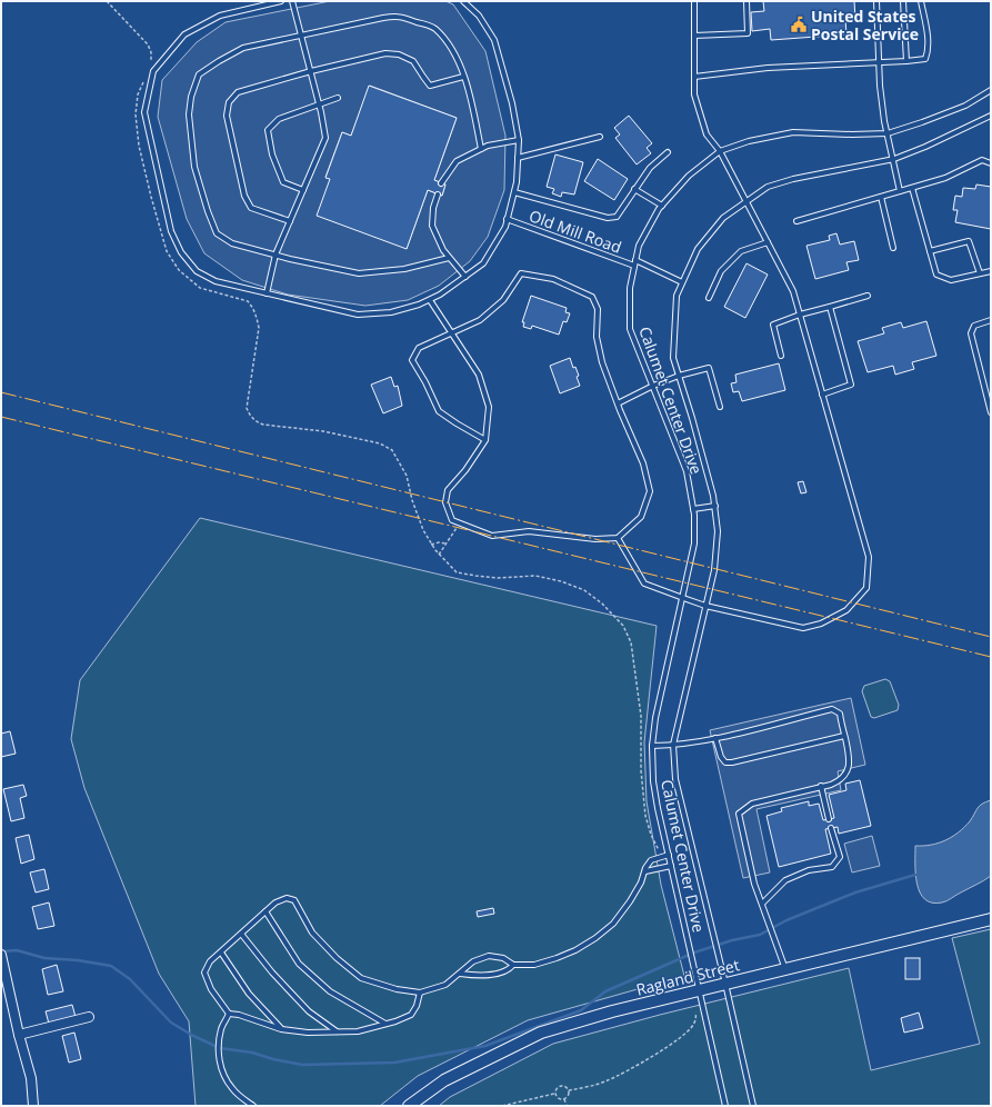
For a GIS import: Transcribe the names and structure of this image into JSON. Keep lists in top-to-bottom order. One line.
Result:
{"streets":{"street":["Ragland Street"],"lane":["Old Mill Road","Calumet Center Drive"]},"crossings":[["Old Mill Road","Calumet Center Drive"],["Calumet Center Drive","Ragland Street"]],"places":{"public building":["United States Postal Service"]}}
